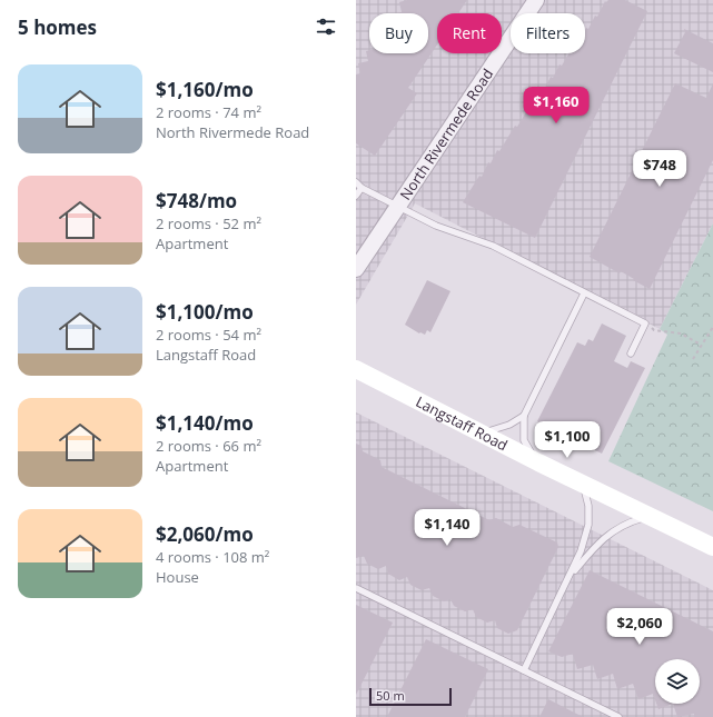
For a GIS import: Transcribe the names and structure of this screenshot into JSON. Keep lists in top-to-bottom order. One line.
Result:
{"streets":{"main road":["Langstaff Road"],"street":["North Rivermede Road"]},"scale_bar":"50 m","page":{"heading":"5 homes","chip":["Buy","Rent","Filters"],"list":[{"name":"$1,160/mo","note":"2 rooms · 74 m² · North Rivermede Road"},{"name":"$748/mo","note":"2 rooms · 52 m² · Apartment"},{"name":"$1,100/mo","note":"2 rooms · 54 m² · Langstaff Road"},{"name":"$1,140/mo","note":"2 rooms · 66 m² · Apartment"},{"name":"$2,060/mo","note":"4 rooms · 108 m² · House"}],"price":["$1,160","$748","$1,100","$1,140","$2,060"],"scale":"50 m"}}
